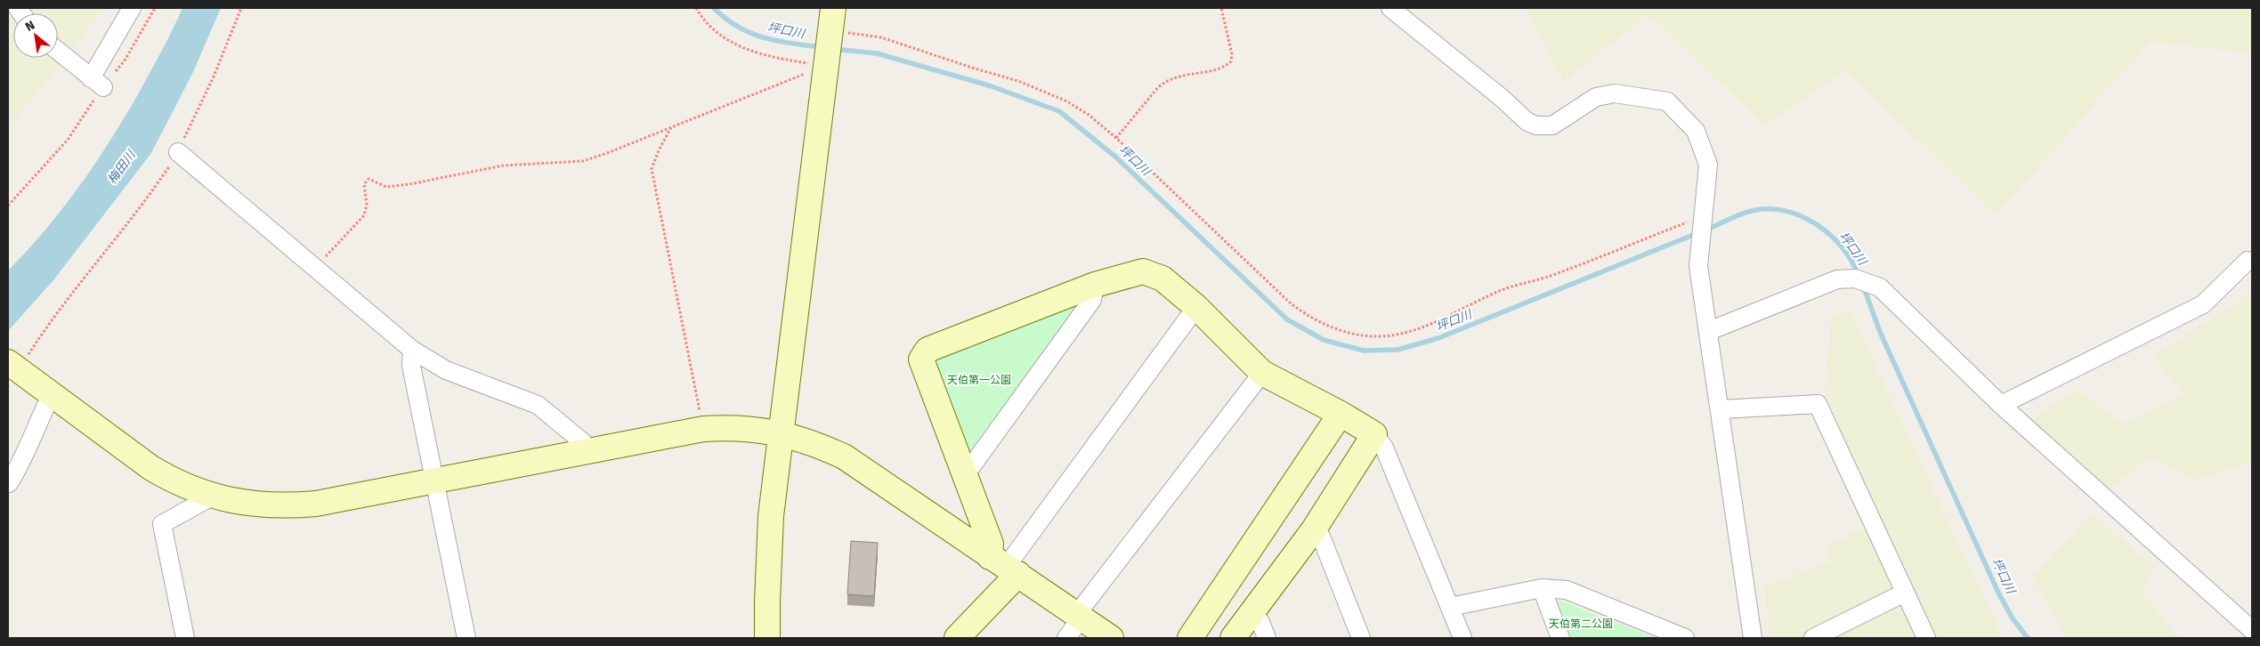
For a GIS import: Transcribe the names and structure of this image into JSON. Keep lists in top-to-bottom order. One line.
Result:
{"water":["坪口川","梅田川"],"parks":["天伯第一公園","天伯第二公園"],"north":"top left"}
